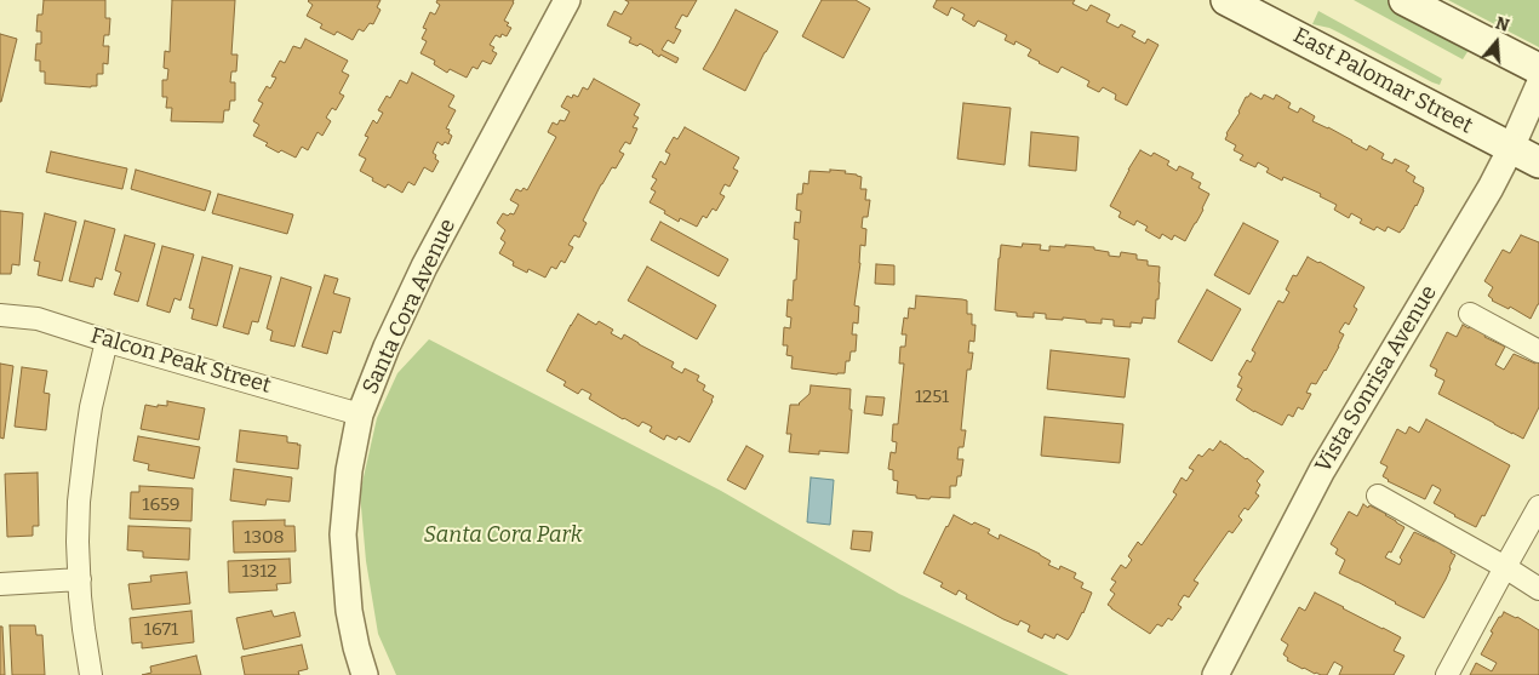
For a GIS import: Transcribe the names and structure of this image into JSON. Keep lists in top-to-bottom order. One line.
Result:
{"streets":{"main road":["East Palomar Street"],"street":["Santa Cora Avenue","Falcon Peak Street","Vista Sonrisa Avenue"]},"crossings":[["East Palomar Street","Vista Sonrisa Avenue"],["Santa Cora Avenue","Falcon Peak Street"]],"parks":["Santa Cora Park"],"house_numbers":["1251","1659","1308","1312","1671"],"north":"top"}
